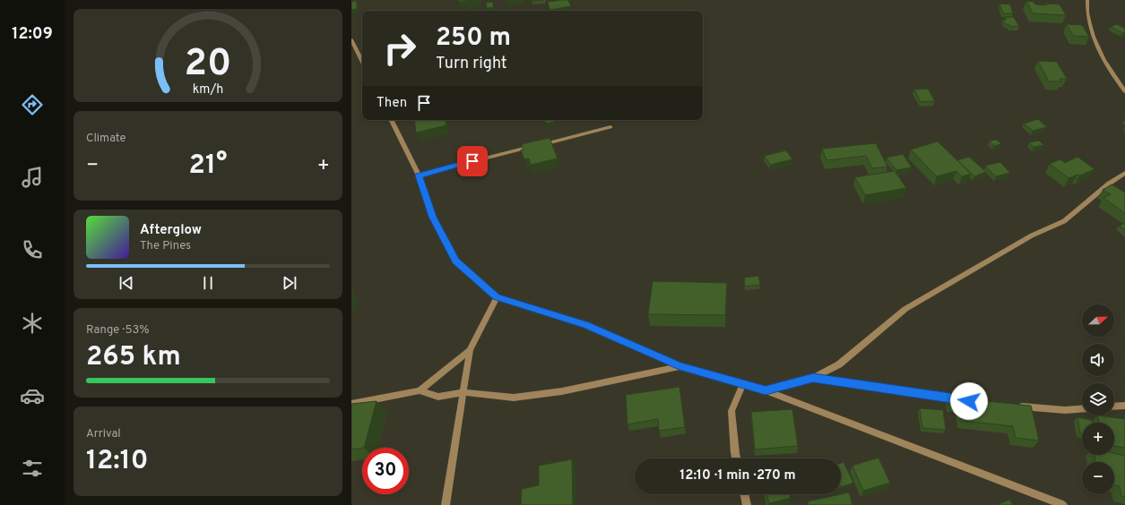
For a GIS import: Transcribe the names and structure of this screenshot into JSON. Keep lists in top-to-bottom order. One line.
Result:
{"north":"right","page":{"tabs":"12:09","turn":["250 m","Turn right"],"then":"Then","tile":["Climate",["Range · 53%","265 km"],["Arrival","12:10"]],"heat":["−","21°","+"],"song":["Afterglow","The Pines"],"map_buttons":["+","−"],"limit":"30","trip":"12:10 · 1 min · 270 m","gauge":["20","km/h"]}}
